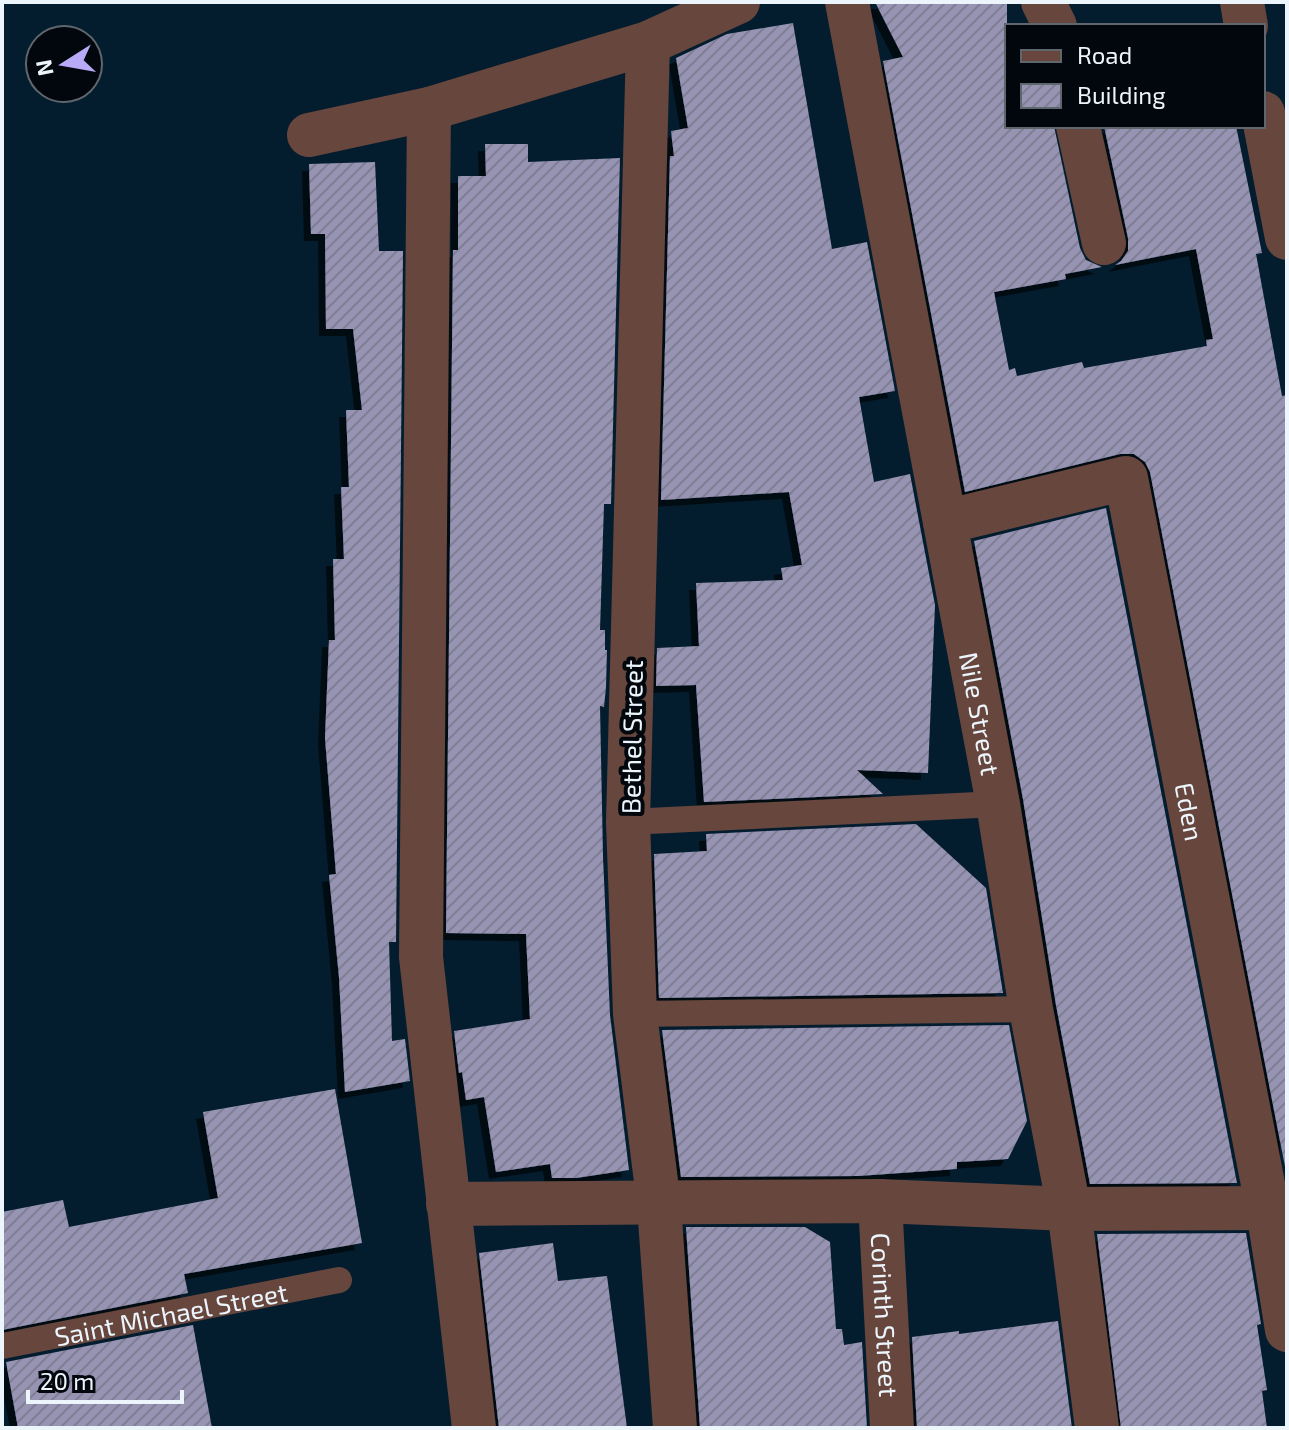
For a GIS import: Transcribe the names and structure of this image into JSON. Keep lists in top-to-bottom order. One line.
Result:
{"streets":{"street":["Nile Street","Bethel Street","Eden","Corinth Street"],"lane":["Saint Michael Street"]},"crossings":[["Nile Street","Eden"]],"legend":["Road","Building"],"scale_bar":"20 m","north":"left"}
